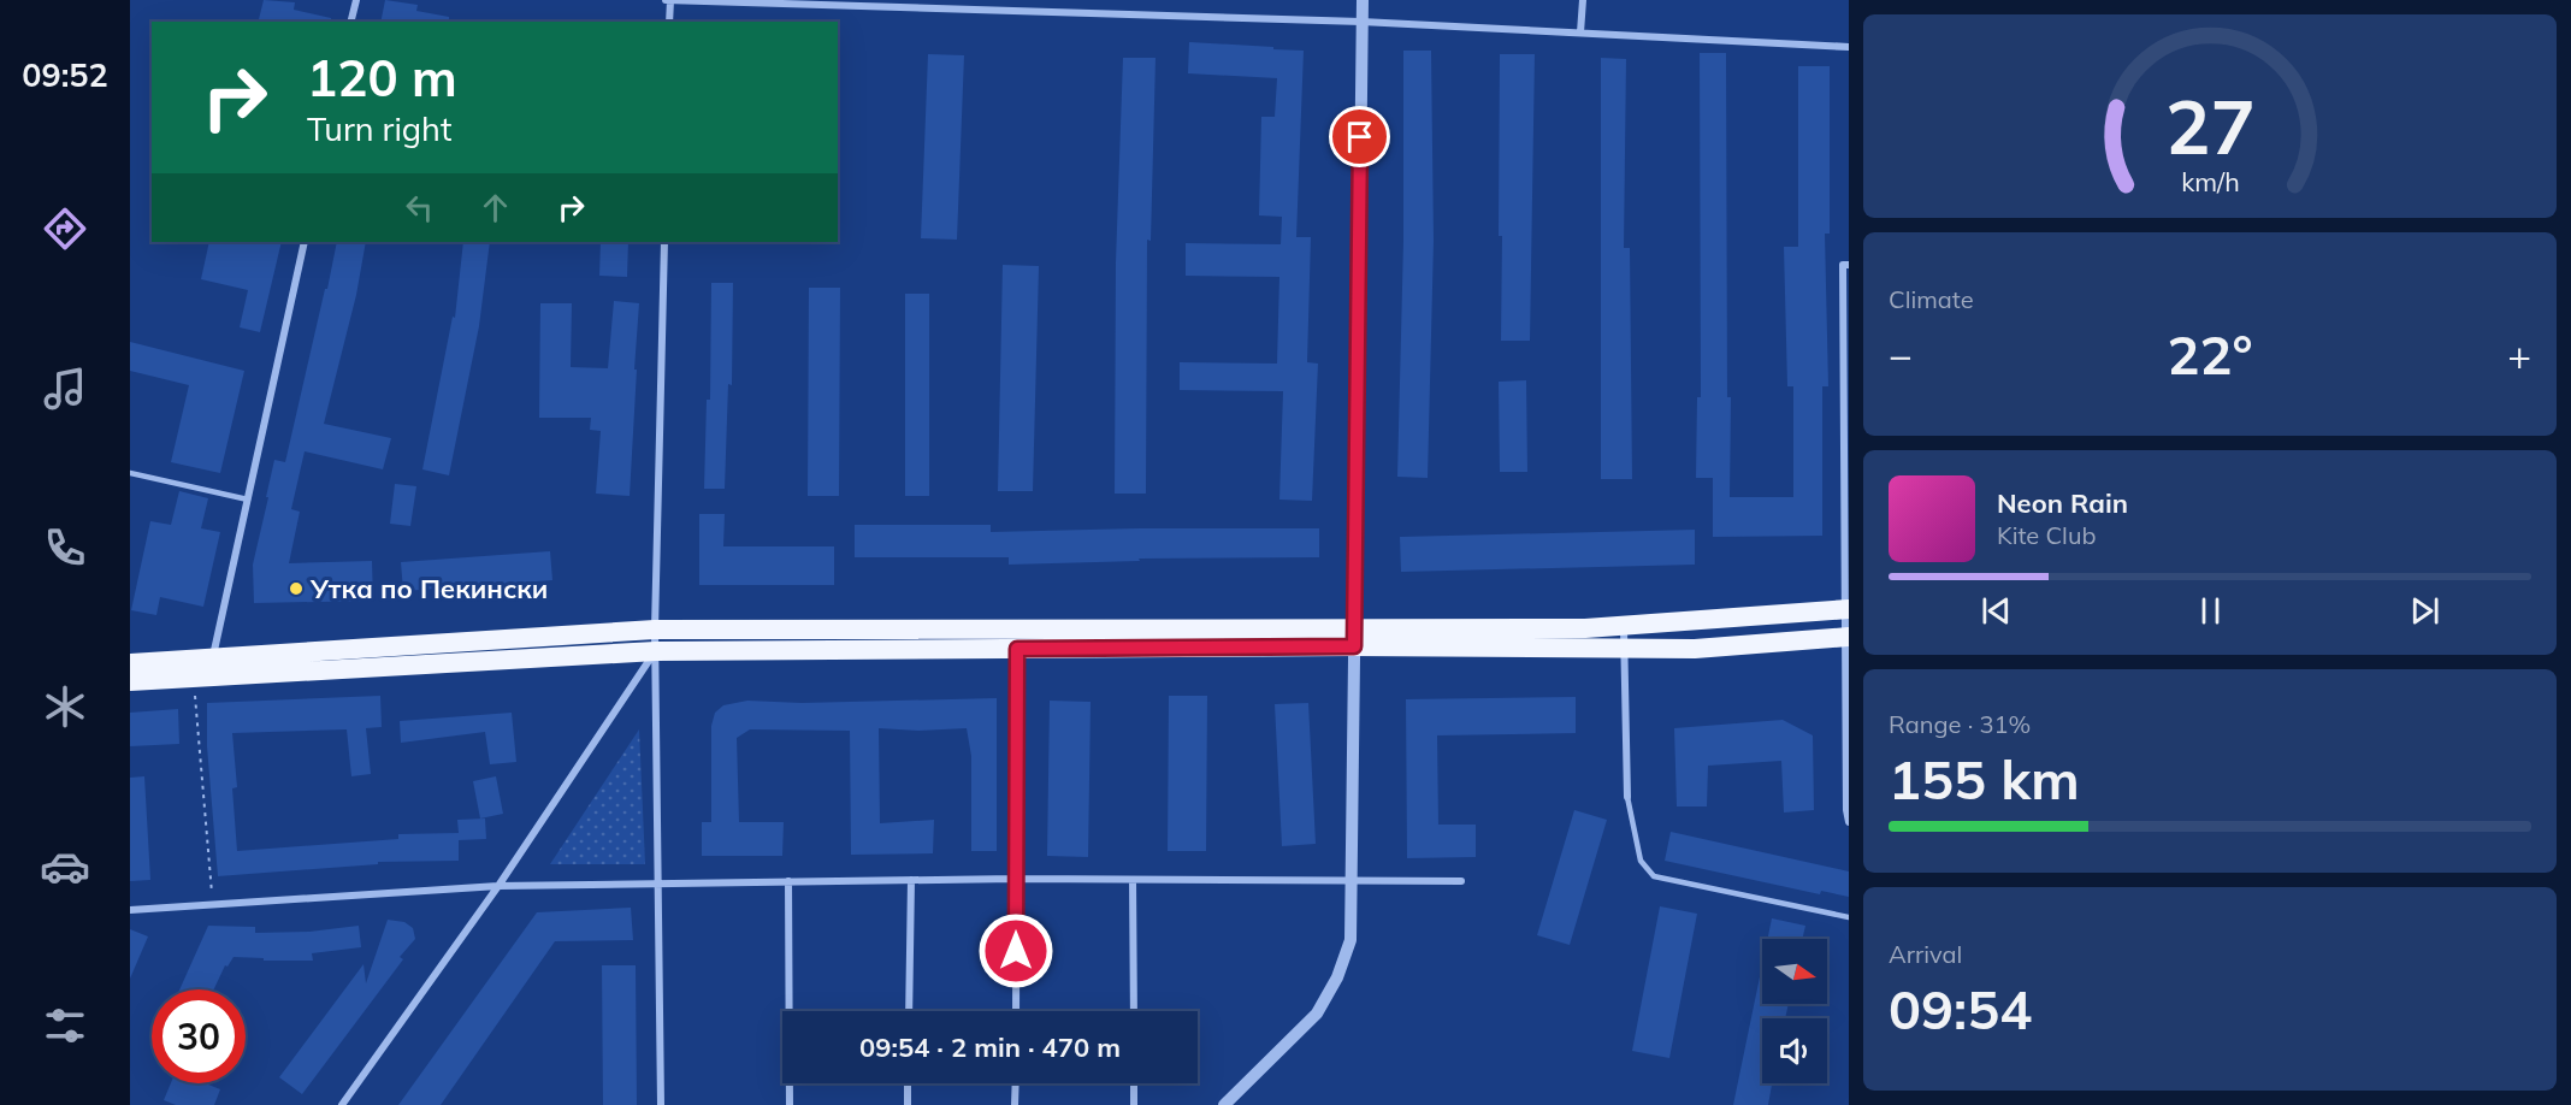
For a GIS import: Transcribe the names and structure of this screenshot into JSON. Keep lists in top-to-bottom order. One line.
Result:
{"places":["Утка по Пекински"],"north":"right","page":{"tabs":"09:52","turn":["120 m","Turn right"],"tile":["Climate",["Range · 31%","155 km"],["Arrival","09:54"]],"heat":["−","22°","+"],"song":["Neon Rain","Kite Club"],"limit":"30","trip":"09:54 · 2 min · 470 m","gauge":["27","km/h"]}}
